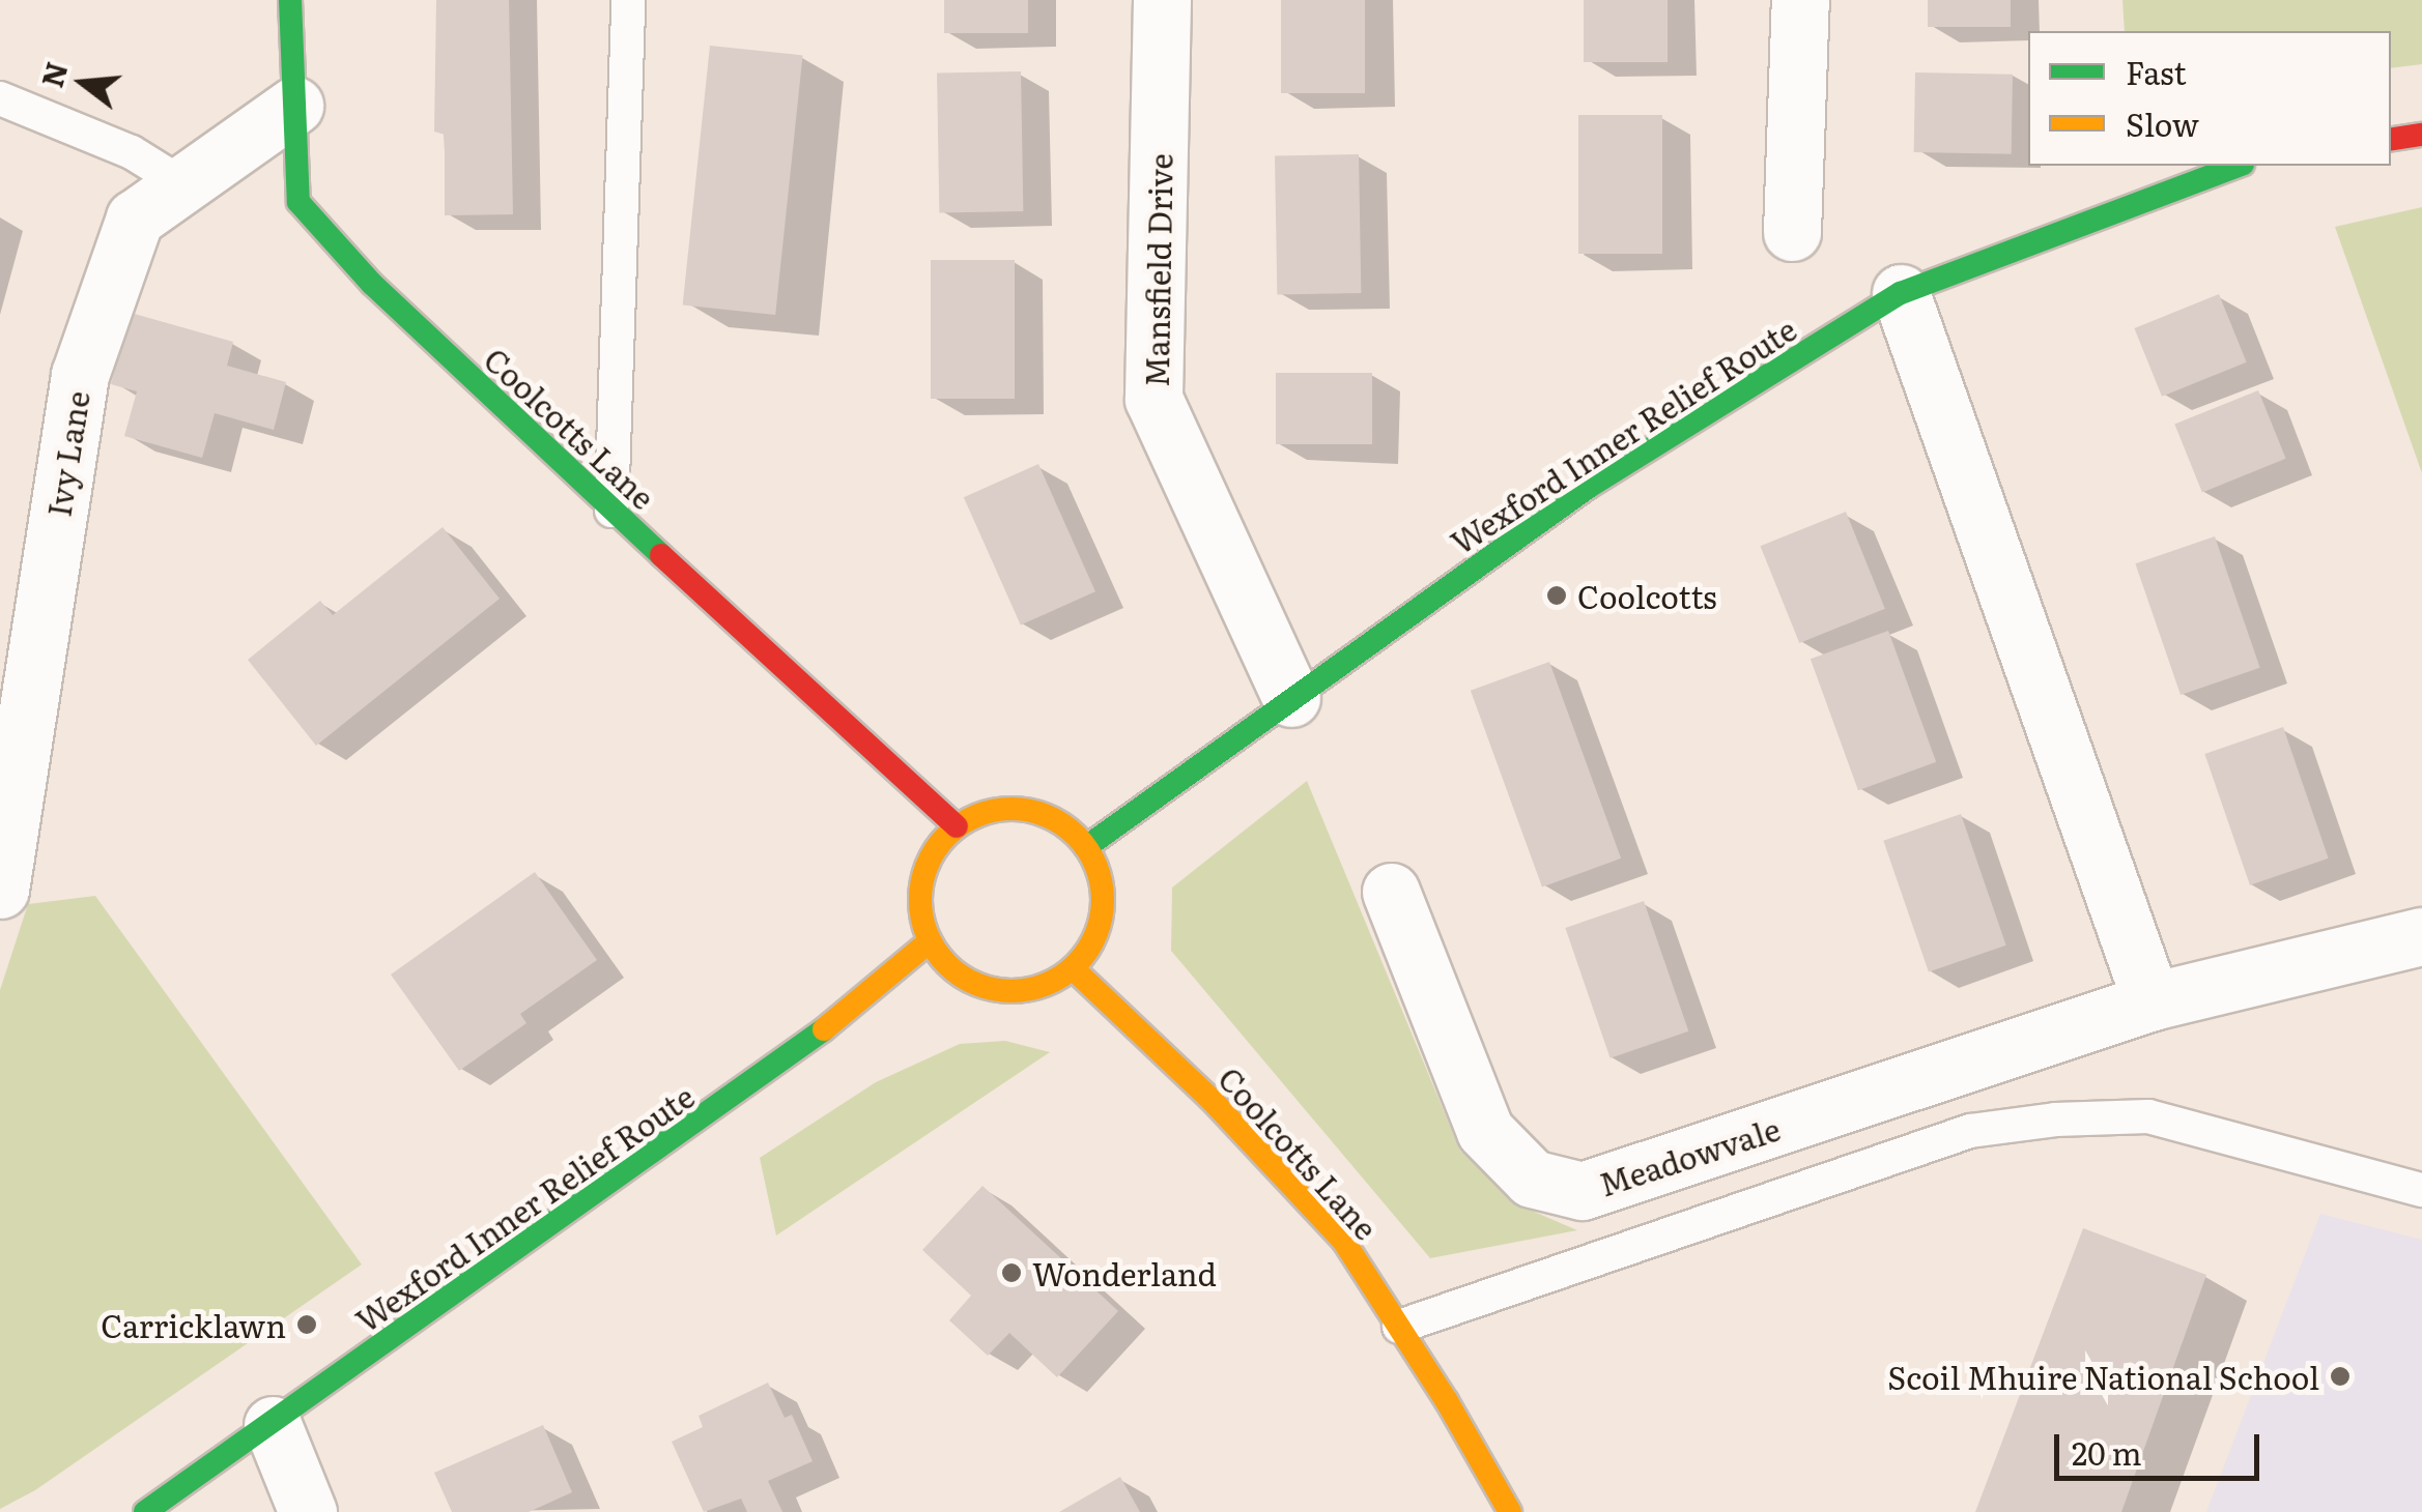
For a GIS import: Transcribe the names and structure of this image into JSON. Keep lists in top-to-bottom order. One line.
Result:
{"streets":{"street":["Mansfield Drive","Coolcotts Lane","Wexford Inner Relief Route","Ivy Lane","Meadowvale"]},"crossings":[["Mansfield Drive","Wexford Inner Relief Route"],["Coolcotts Lane","Wexford Inner Relief Route"],["Coolcotts Lane","Ivy Lane"]],"places":["Coolcotts","Wonderland","Carricklawn","Scoil Mhuire National School"],"legend":["Fast","Slow"],"scale_bar":"20 m","north":"left"}
